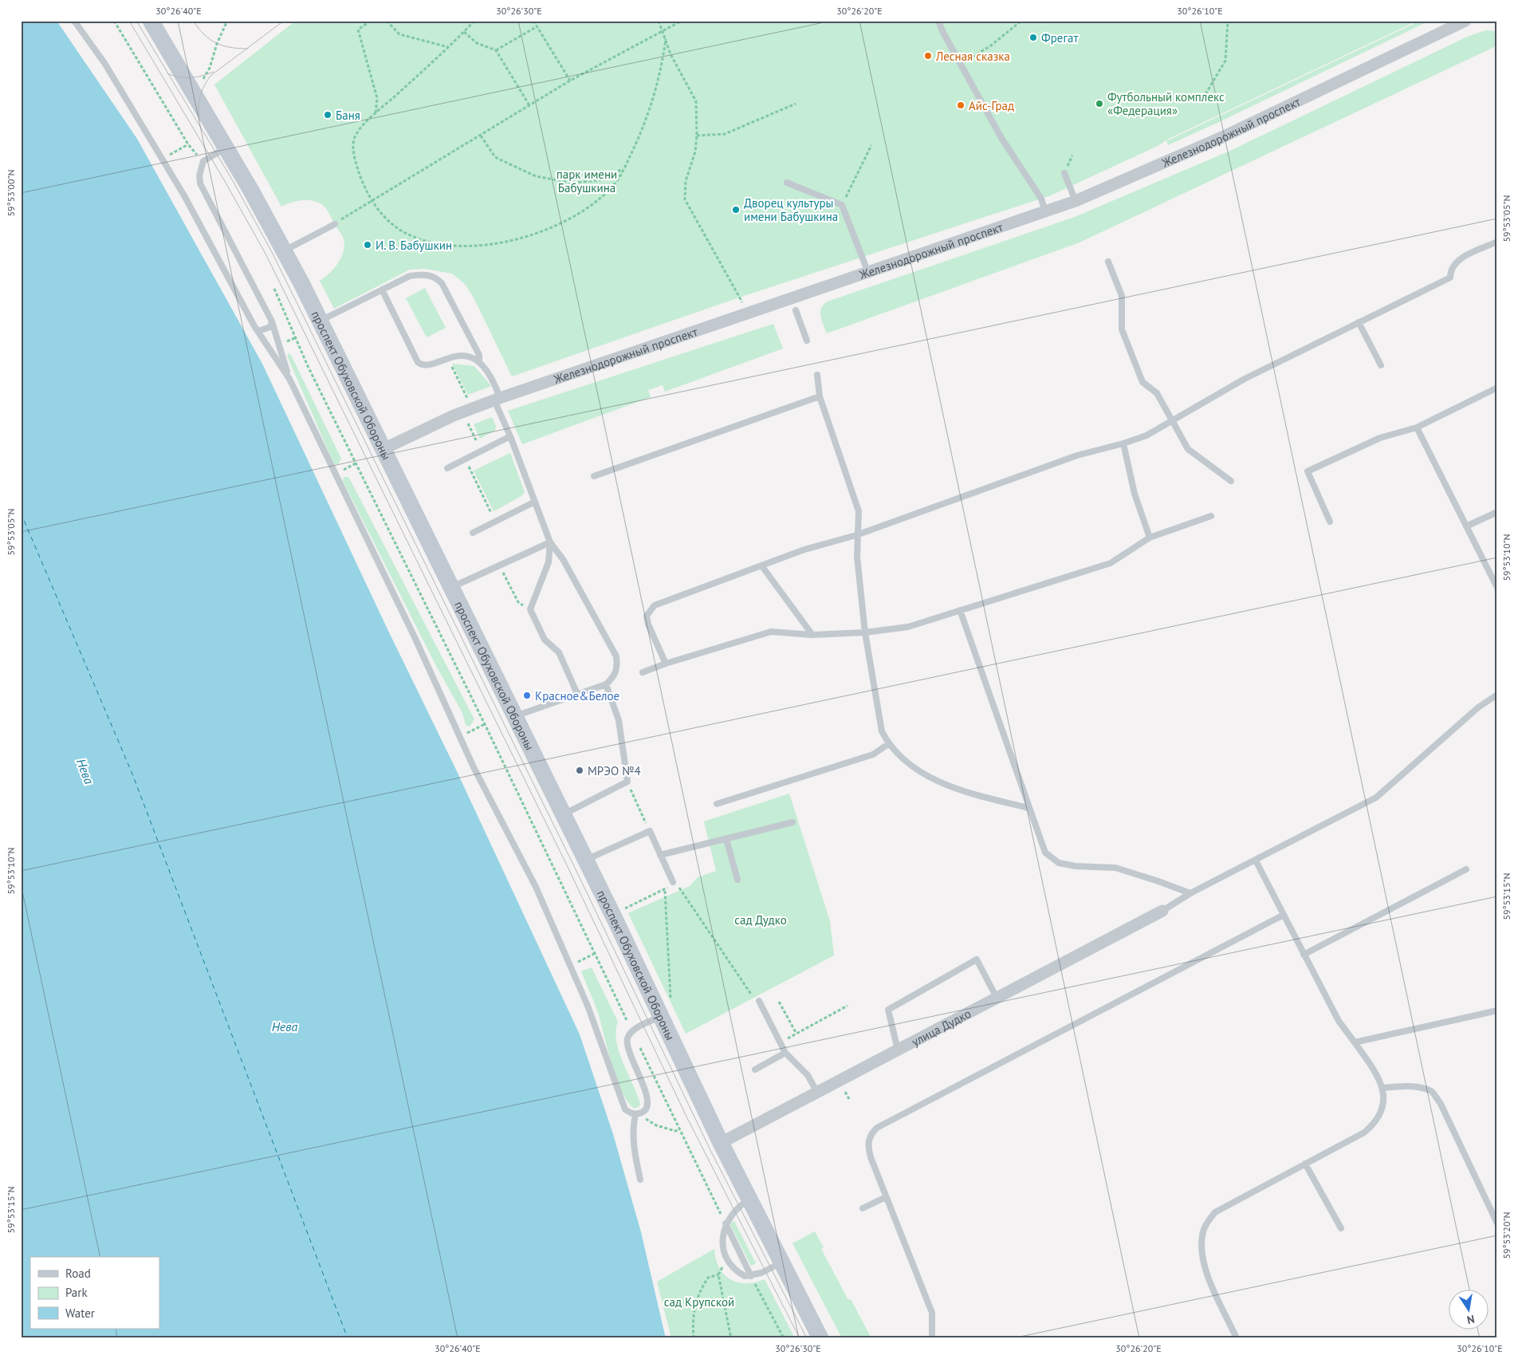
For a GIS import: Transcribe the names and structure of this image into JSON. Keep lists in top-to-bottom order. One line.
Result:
{"streets":{"main road":["проспект Обуховской Обороны"],"street":["Железнодорожный проспект","улица Дудко"]},"crossings":[["Железнодорожный проспект","проспект Обуховской Обороны"],["проспект Обуховской Обороны","улица Дудко"]],"water":["Нева"],"parks":["парк имени Бабушкина","сад Дудко","сад Крупской"],"places":["Фрегат","Лесная сказка","Футбольный комплекс «Федерация»","Айс-Град","Баня","Дворец культуры имени Бабушкина","И. В. Бабушкин","Красное&Белое","МРЭО №4"],"legend":["Road","Park","Water"],"north":"bottom","coordinates":["30°26'40\"E","30°26'30\"E","30°26'20\"E","30°26'10\"E","59°53'00\"N","59°53'05\"N","59°53'10\"N","59°53'15\"N","59°53'20\"N"]}
